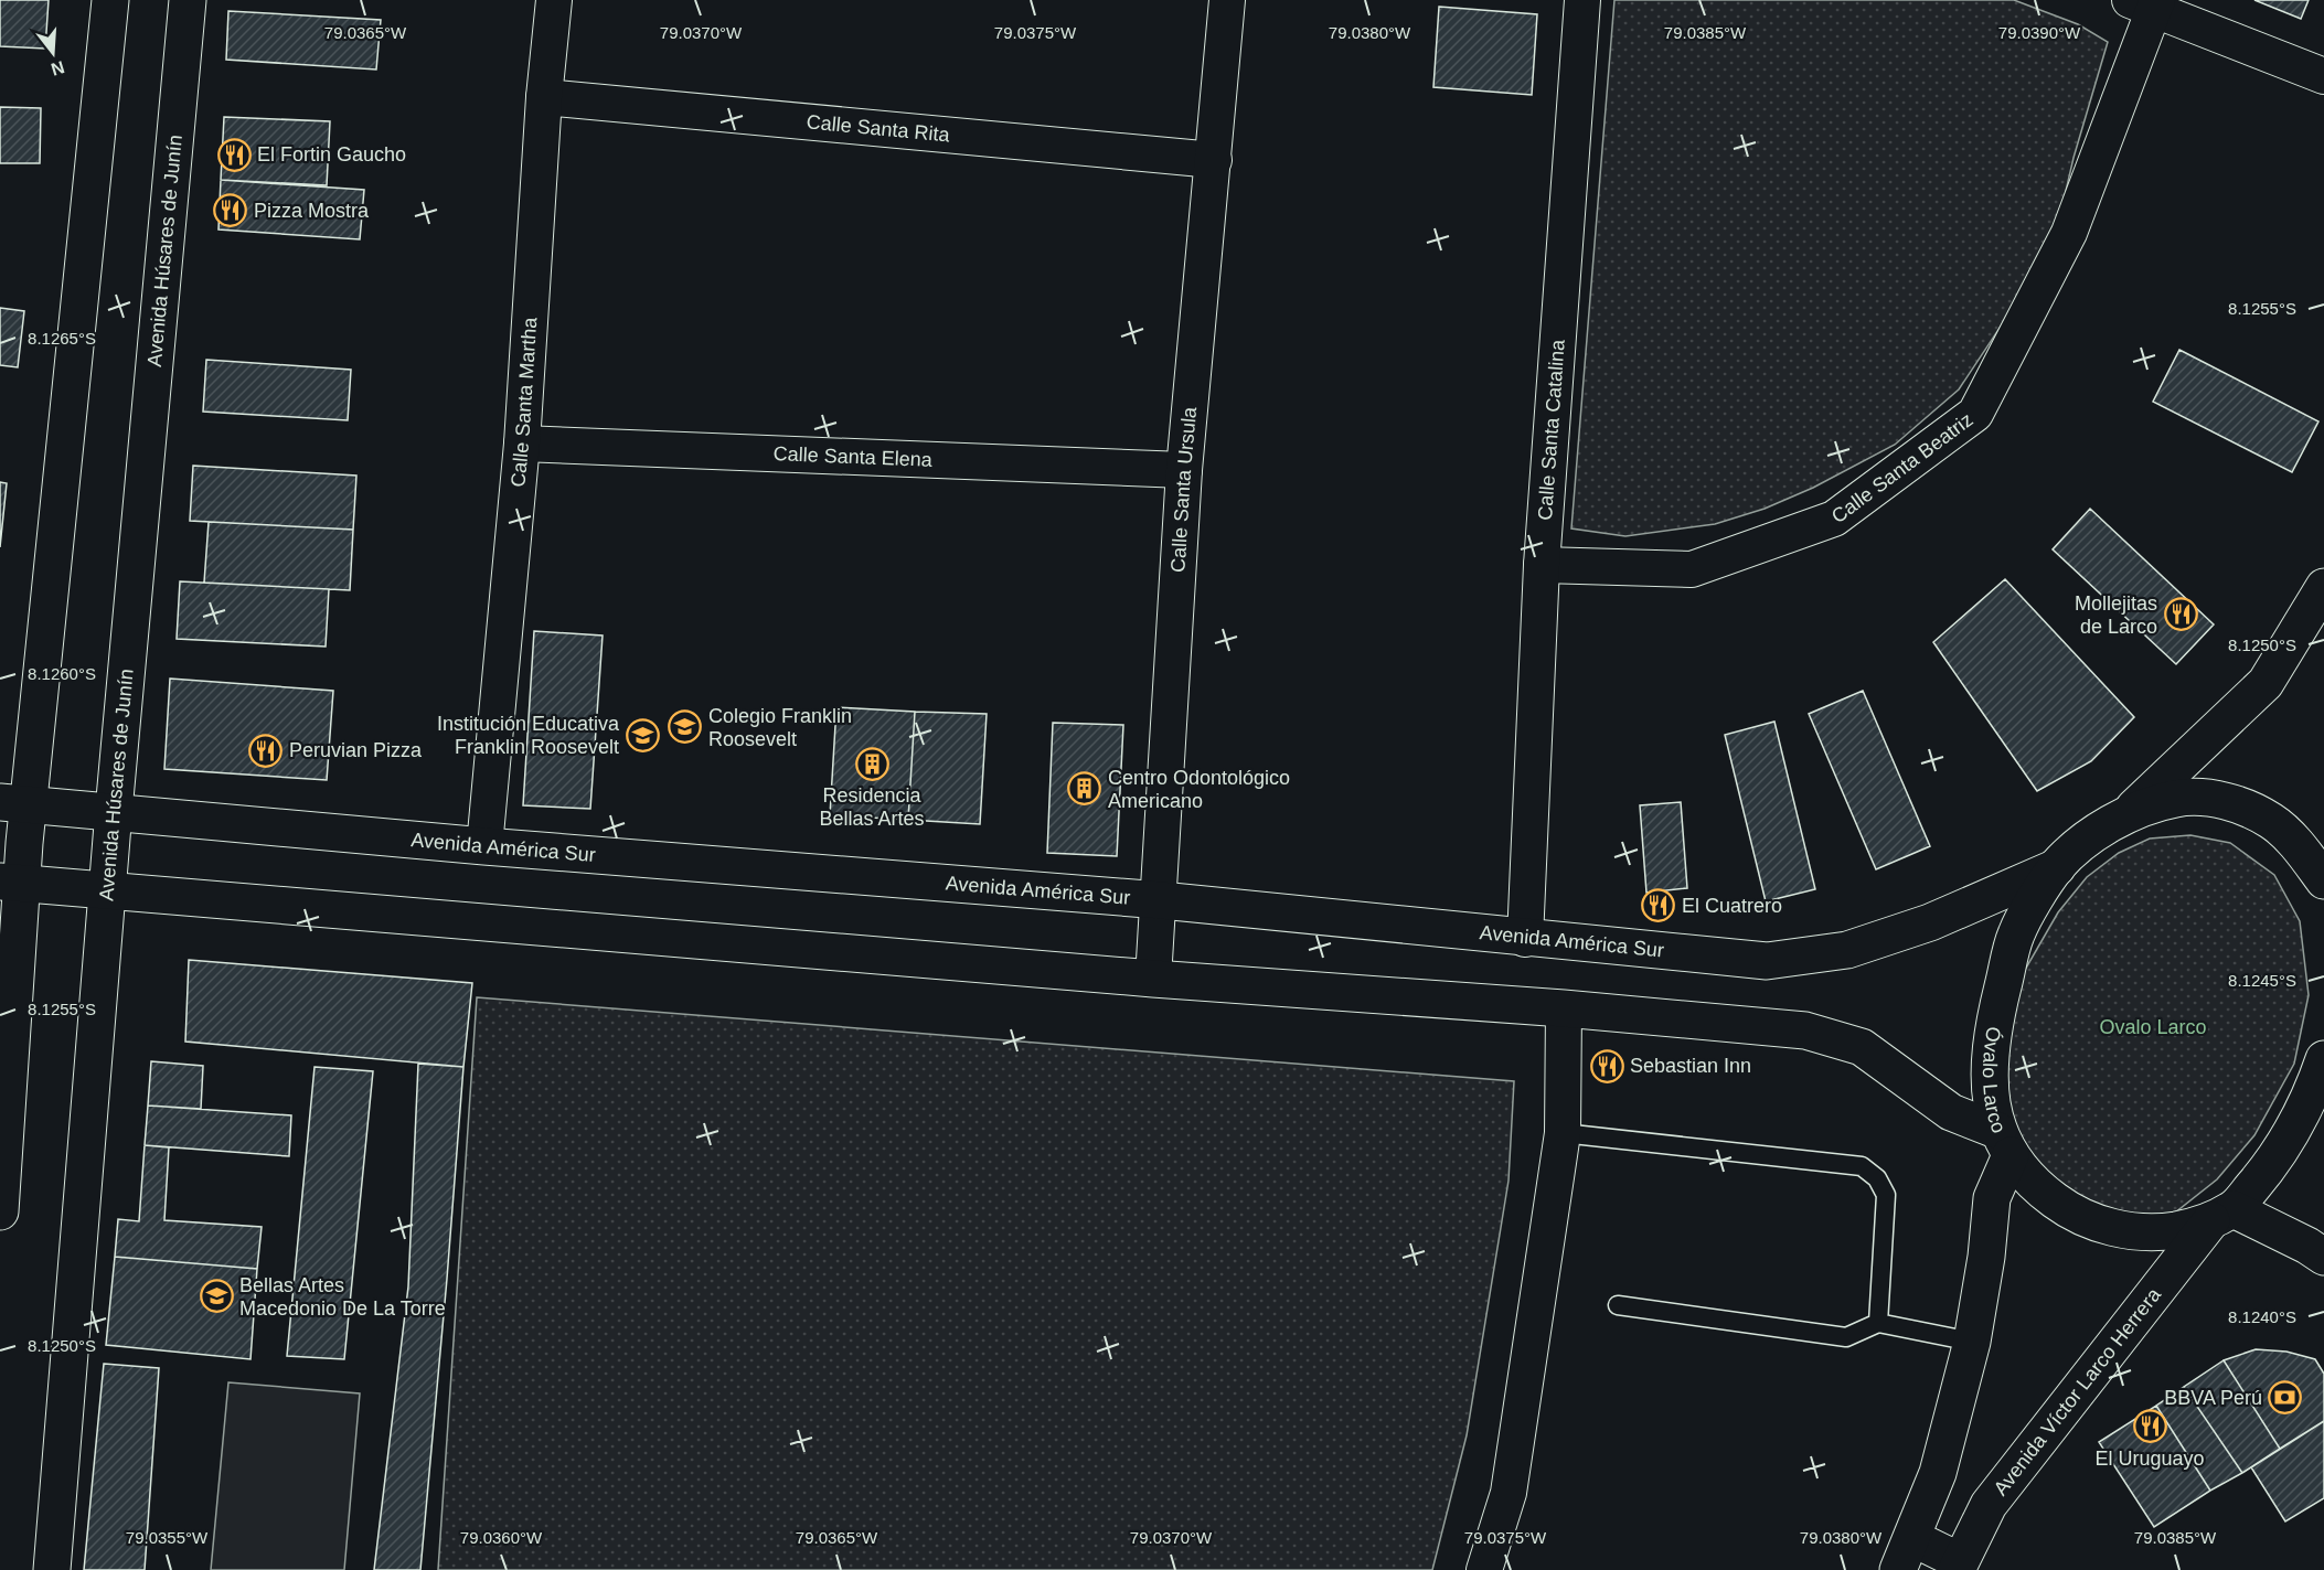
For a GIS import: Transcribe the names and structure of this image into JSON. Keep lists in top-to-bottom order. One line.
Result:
{"streets":{"main road":["Avenida Húsares de Junín","Avenida América Sur","Óvalo Larco","Avenida Víctor Larco Herrera"],"street":["Calle Santa Rita","Calle Santa Martha","Calle Santa Catalina","Calle Santa Elena","Calle Santa Beatriz","Calle Santa Ursula"]},"crossings":[["Calle Santa Rita","Calle Santa Martha"],["Calle Santa Rita","Calle Santa Ursula"],["Avenida Húsares de Junín","Avenida América Sur"],["Calle Santa Martha","Calle Santa Elena"],["Calle Santa Martha","Avenida América Sur"],["Calle Santa Catalina","Calle Santa Beatriz"],["Calle Santa Catalina","Avenida América Sur"],["Calle Santa Elena","Calle Santa Ursula"],["Calle Santa Ursula","Avenida América Sur"],["Avenida América Sur","Óvalo Larco"],["Óvalo Larco","Avenida Víctor Larco Herrera"]],"parks":["Ovalo Larco"],"places":{"restaurant":["El Fortin Gaucho","Pizza Mostra","Mollejitas de Larco","Peruvian Pizza","El Cuatrero","Sebastian Inn","El Uruguayo"],"school or university":["Colegio Franklin Roosevelt","Institución Educativa Franklin Roosevelt","Bellas Artes Macedonio De La Torre"],"building":["Residencia Bellas Artes","Centro Odontológico Americano"],"bank":["BBVA Perú"]},"north":"bottom","coordinates":["79.0365°W","79.0370°W","79.0375°W","79.0380°W","79.0385°W","79.0390°W","8.1255°S","8.1265°S","8.1250°S","8.1260°S","8.1245°S","8.1240°S","79.0355°W","79.0360°W"]}
